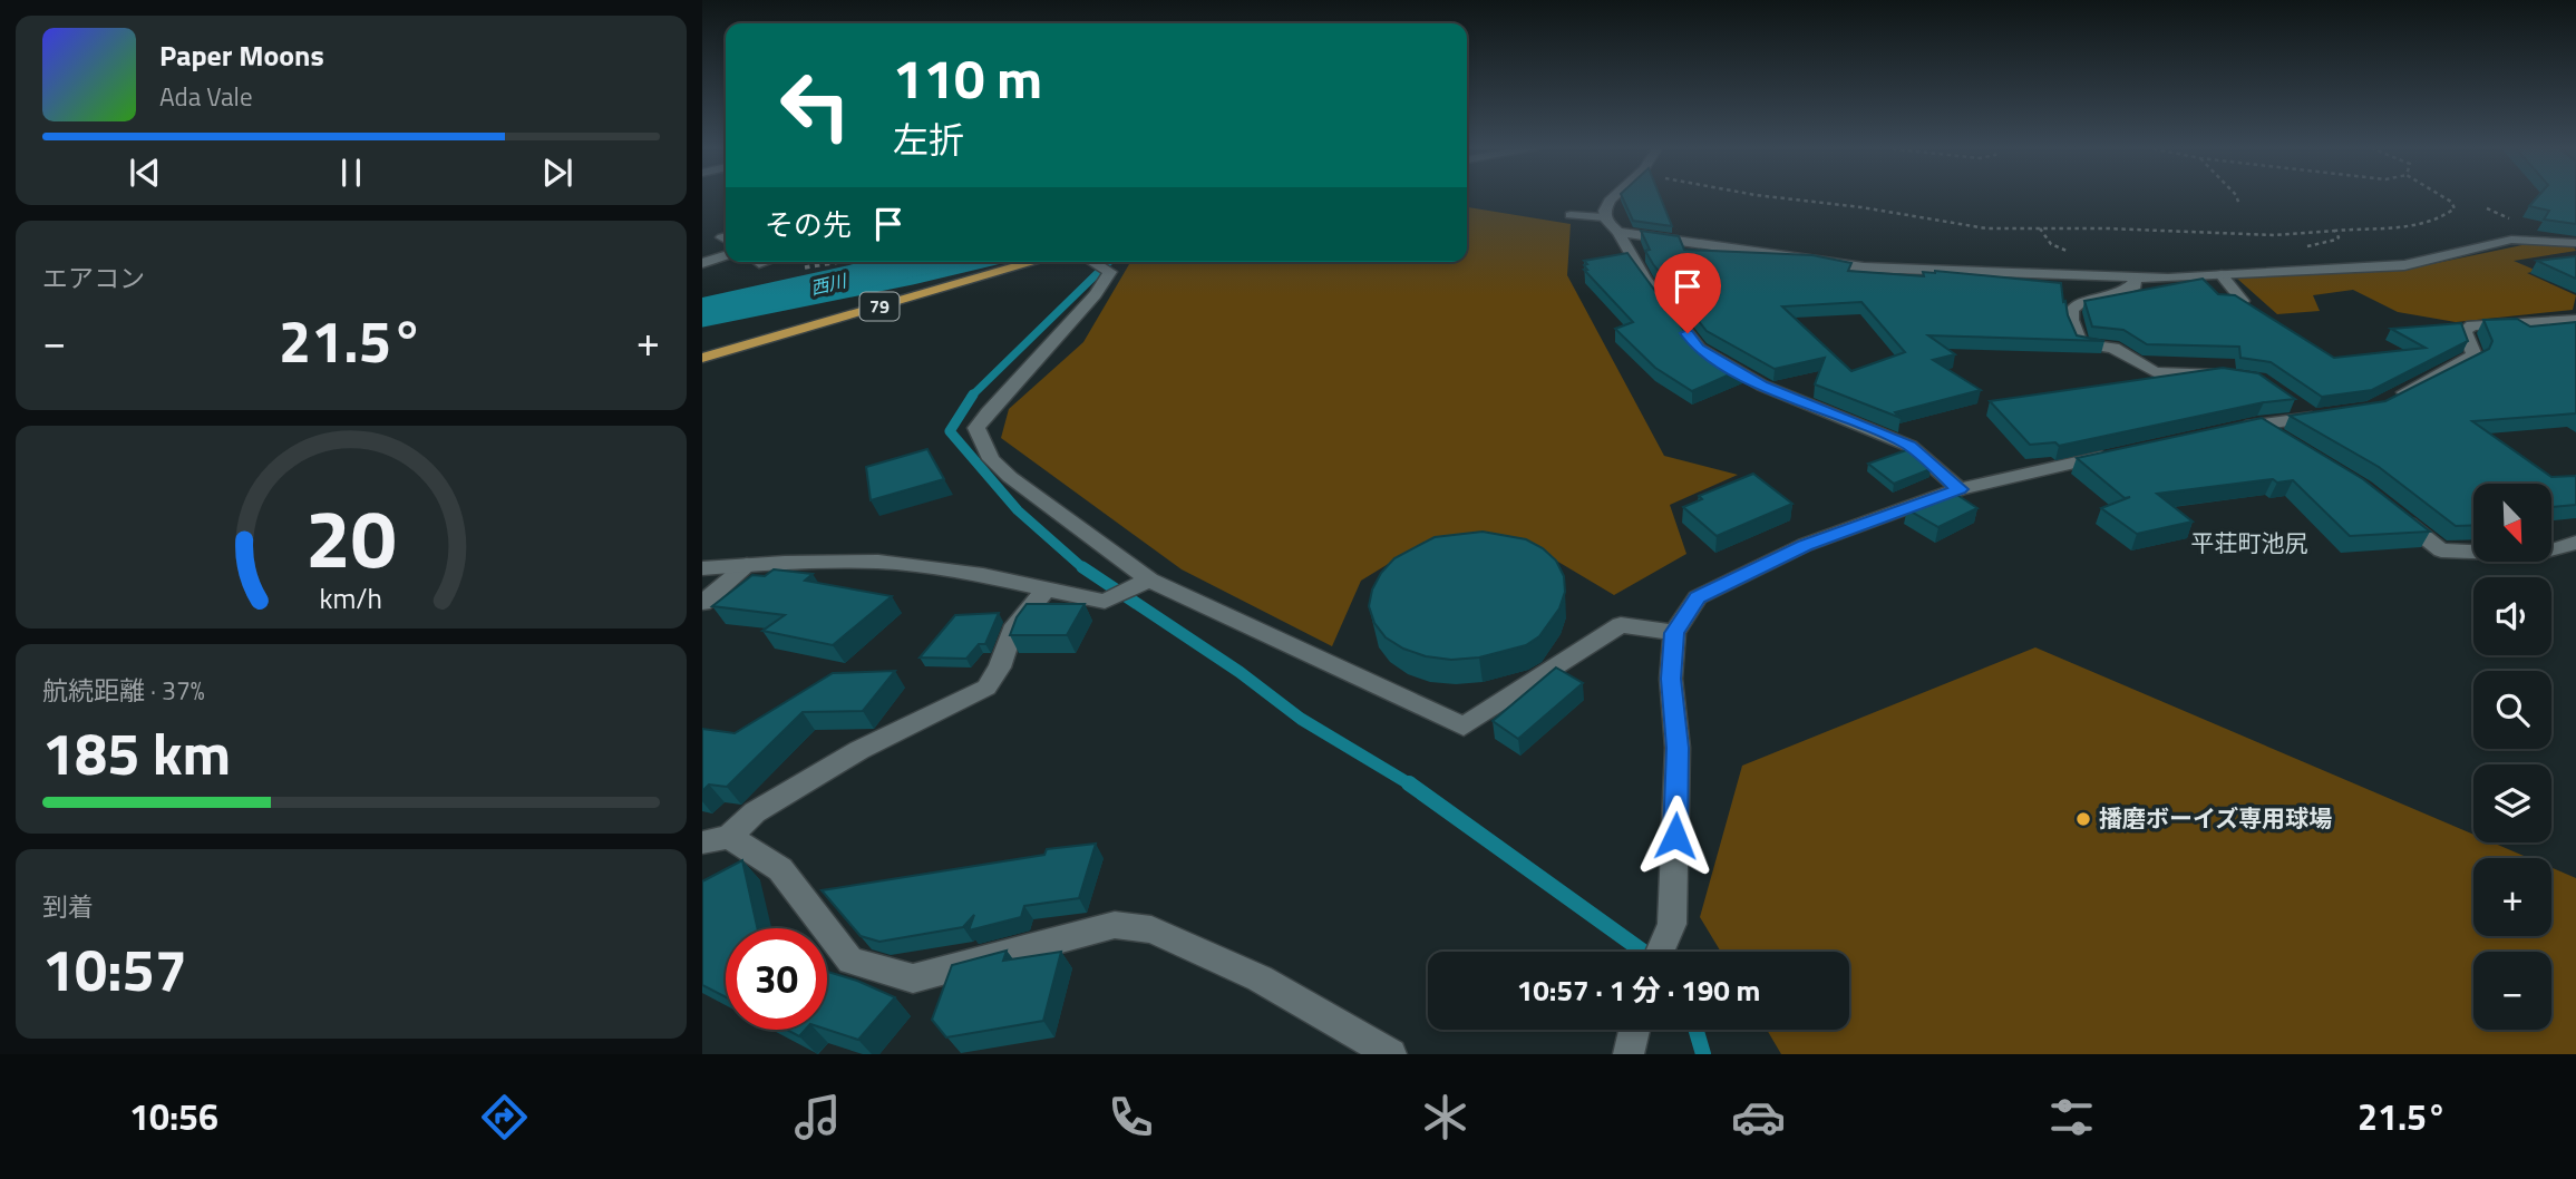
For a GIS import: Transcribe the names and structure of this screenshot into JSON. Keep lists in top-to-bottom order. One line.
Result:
{"streets":{"main road":["79"]},"districts":["平荘町池尻"],"water":["西川"],"places":["播磨ボーイズ専用球場"],"north":"bottom right","page":{"turn":["110 m","左折"],"song":["Paper Moons","Ada Vale"],"then":"その先","tile":["エアコン",["航続距離 · 37%","185 km"],["到着","10:57"]],"heat":["−","21.5°","+"],"map_buttons":["+","−"],"limit":"30","trip":"10:57 · 1 分 · 190 m","tabs":["10:56","21.5°"],"gauge":["20","km/h"]}}
